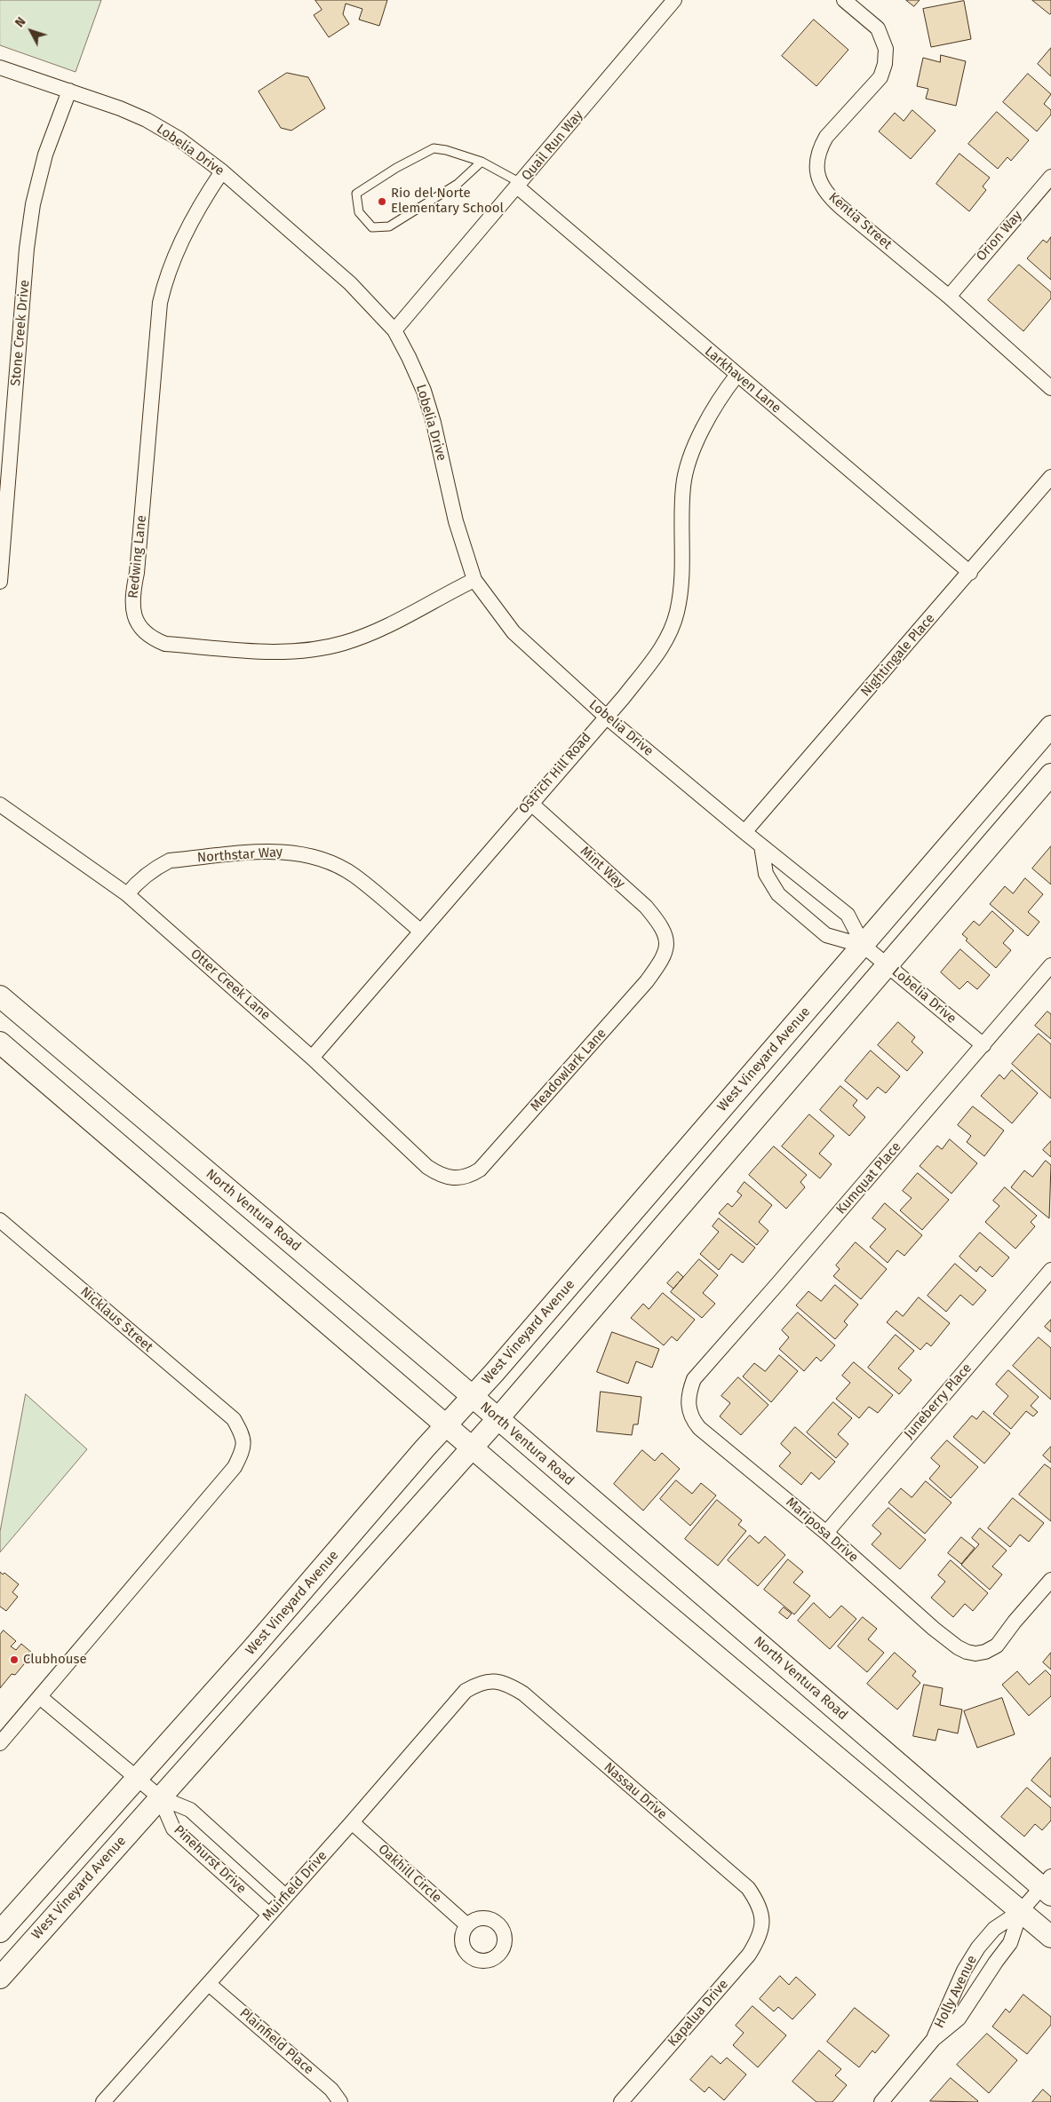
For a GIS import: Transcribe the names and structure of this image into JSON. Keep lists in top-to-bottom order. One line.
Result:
{"streets":{"main road":["West Vineyard Avenue","North Ventura Road"],"street":["Quail Run Way","Lobelia Drive","Kentia Street","Orion Way","Stone Creek Drive","Larkhaven Lane","Redwing Lane","Nightingale Place","Ostrich Hill Road","Northstar Way","Mint Way","Otter Creek Lane","Meadowlark Lane","Kumquat Place","Nicklaus Street","Juneberry Place","Mariposa Drive","Nassau Drive","Pinehurst Drive","Oakhill Circle","Muirfield Drive","Holly Avenue","Kapalua Drive","Plainfield Place"]},"crossings":[["Quail Run Way","Lobelia Drive"],["Quail Run Way","Larkhaven Lane"],["Lobelia Drive","Stone Creek Drive"],["Lobelia Drive","Redwing Lane"],["Lobelia Drive","Nightingale Place"],["Lobelia Drive","Ostrich Hill Road"],["Lobelia Drive","West Vineyard Avenue"],["Lobelia Drive","Kumquat Place"],["Kentia Street","Orion Way"],["Larkhaven Lane","Nightingale Place"],["Larkhaven Lane","Ostrich Hill Road"],["Ostrich Hill Road","Northstar Way"],["Ostrich Hill Road","Mint Way"],["Ostrich Hill Road","Otter Creek Lane"],["Northstar Way","Otter Creek Lane"],["Mint Way","Meadowlark Lane"],["Otter Creek Lane","Meadowlark Lane"],["West Vineyard Avenue","North Ventura Road"],["West Vineyard Avenue","Pinehurst Drive"],["Kumquat Place","Mariposa Drive"],["North Ventura Road","Holly Avenue"],["Nicklaus Street","Pinehurst Drive"],["Juneberry Place","Mariposa Drive"],["Nassau Drive","Muirfield Drive"],["Nassau Drive","Kapalua Drive"],["Pinehurst Drive","Muirfield Drive"],["Oakhill Circle","Muirfield Drive"],["Muirfield Drive","Plainfield Place"]],"places":["Rio del Norte Elementary School","Clubhouse"],"north":"top left"}
